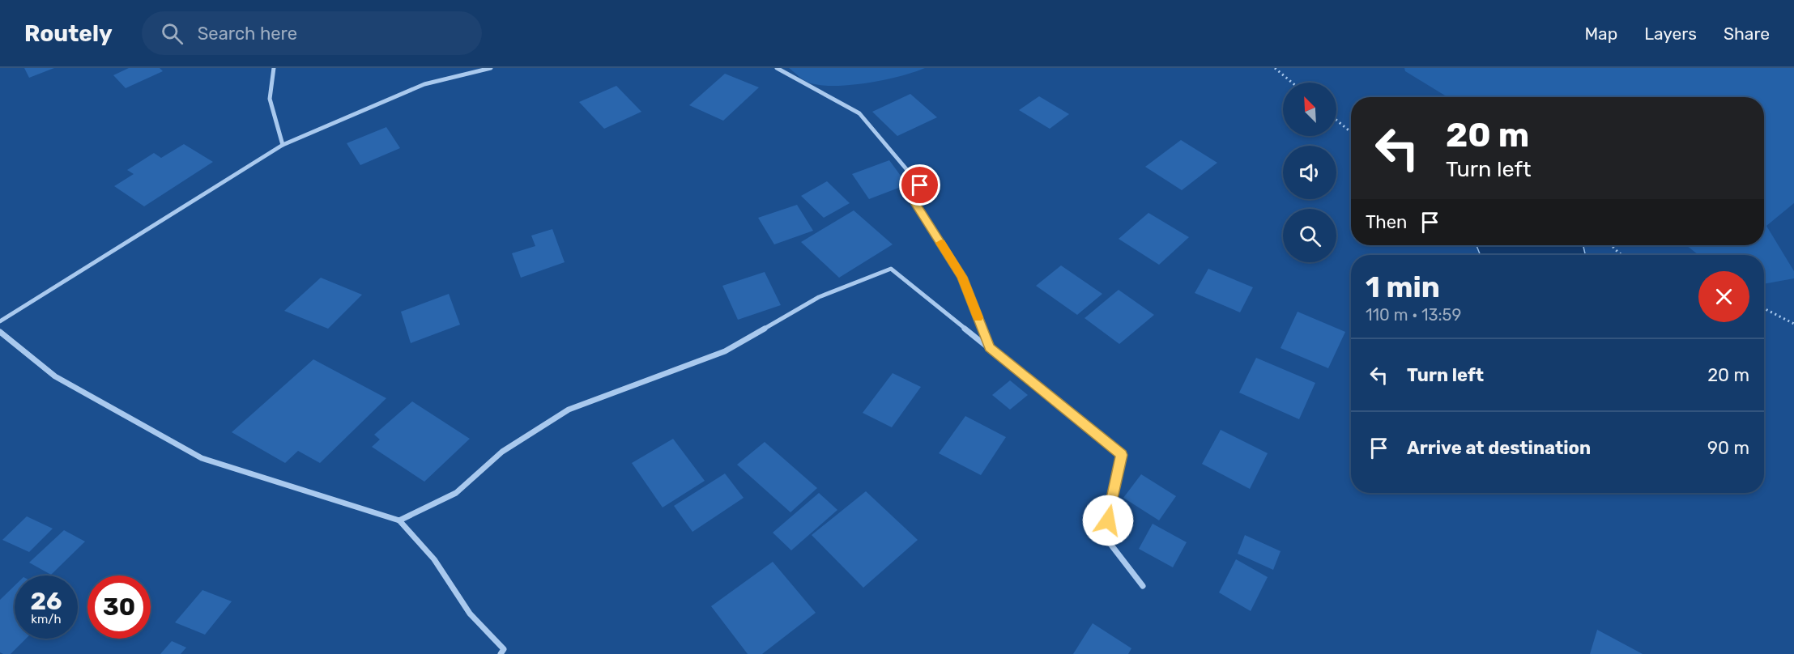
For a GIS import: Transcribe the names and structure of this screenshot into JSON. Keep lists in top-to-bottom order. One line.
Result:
{"north":"top left","page":{"header":"Routely","search":"Search here","nav":["Map","Layers","Share"],"turn":["20 m","Turn left"],"then":"Then","heading":["1 min","110 m · 13:59"],"list":[{"name":"Turn left","value":"20 m"},{"name":"Arrive at destination","value":"90 m"}],"speed":"26 km/h","limit":"30"}}
